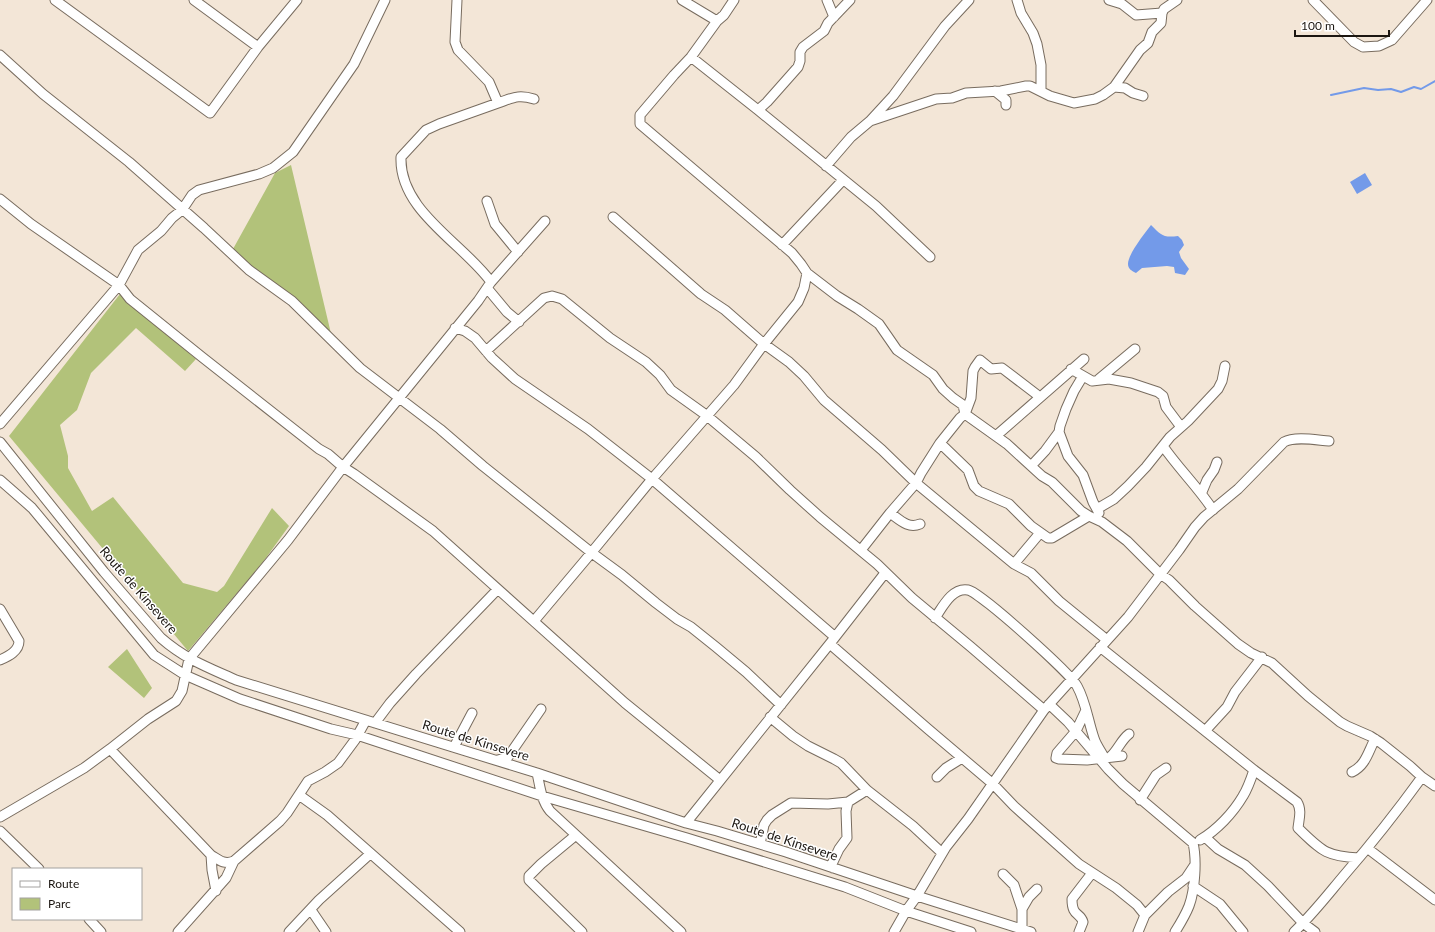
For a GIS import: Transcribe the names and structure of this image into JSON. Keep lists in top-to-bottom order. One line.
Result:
{"streets":{"street":["Route de Kinsevere"]},"legend":["Route","Parc"],"scale_bar":"100 m"}
